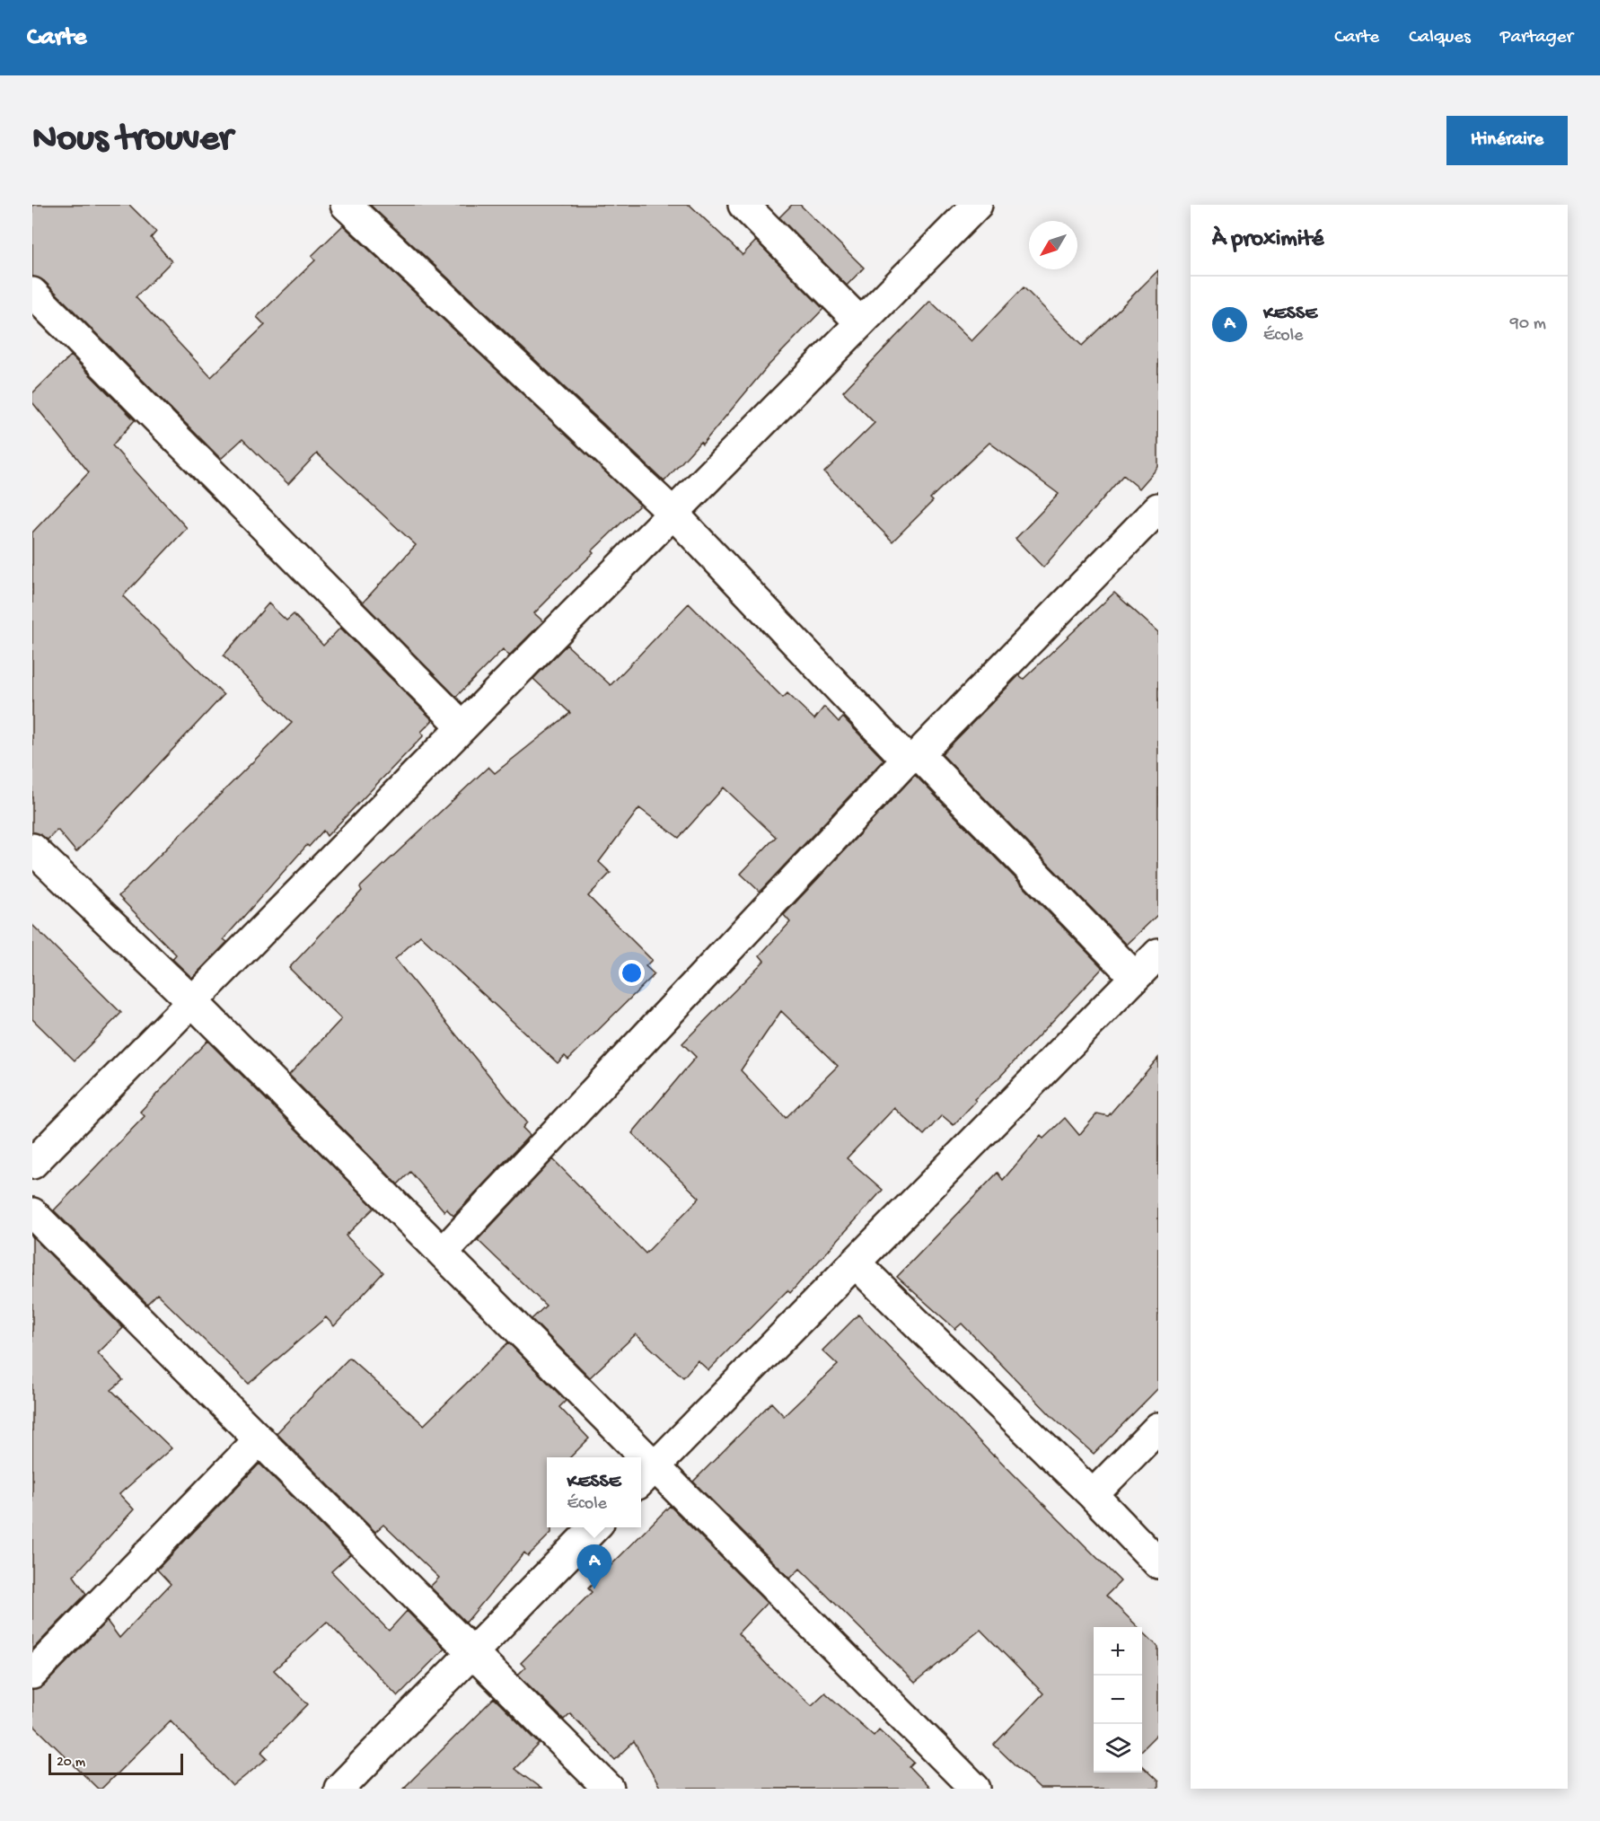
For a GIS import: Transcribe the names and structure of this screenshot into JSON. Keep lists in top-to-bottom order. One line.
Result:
{"scale_bar":"20 m","north":"bottom left","page":{"header":"Carte","nav":["Carte","Calques","Partager"],"buttons":"Itinéraire","title":"Nous trouver","heading":"À proximité","list":[{"mark":"A","name":"KESSE","note":"École","value":"90 m"}],"popup":["KESSE","École"],"pins":"A","map_buttons":["+","−"],"scale":"20 m"}}
